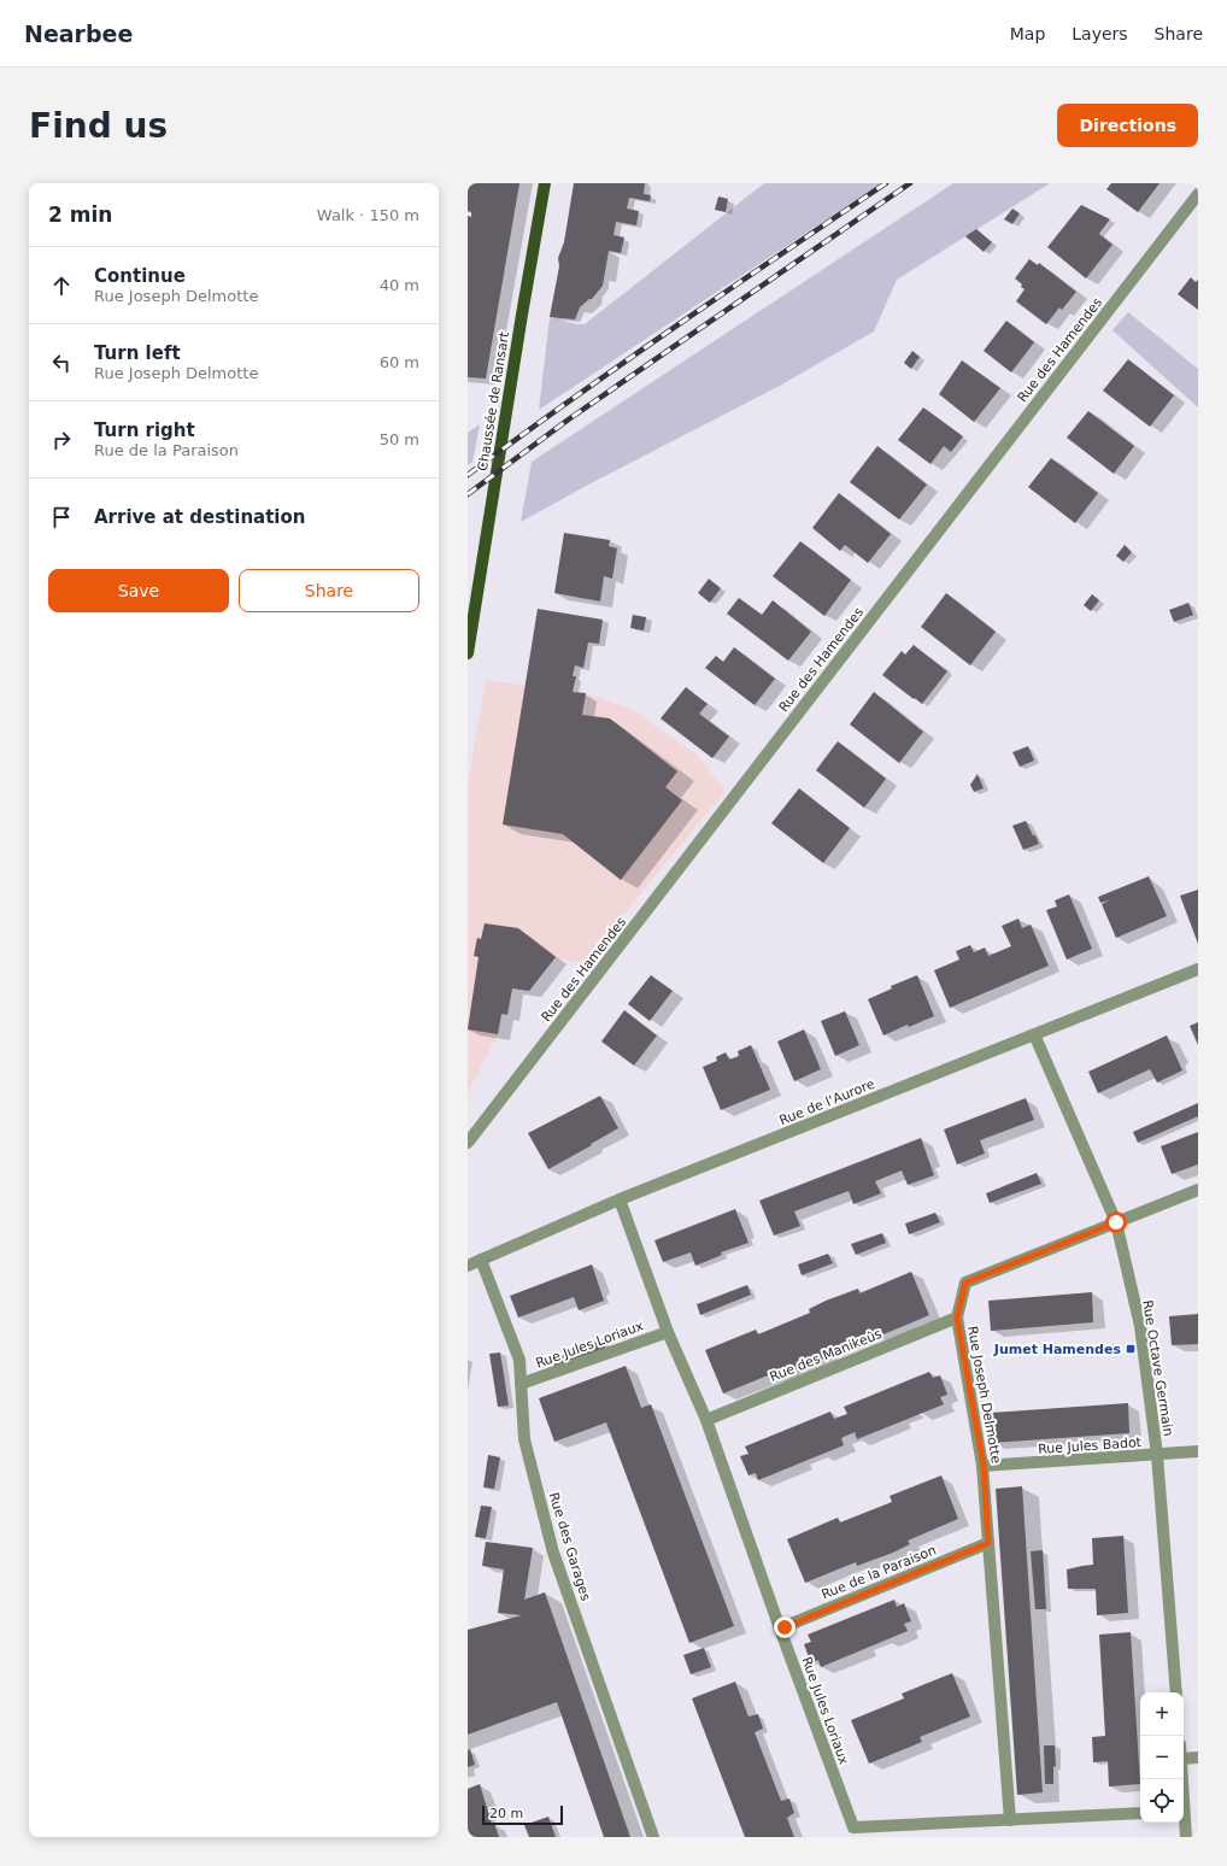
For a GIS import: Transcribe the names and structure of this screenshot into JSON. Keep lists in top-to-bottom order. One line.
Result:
{"streets":{"main road":["Chaussée de Ransart"],"street":["Rue des Hamendes","Rue de l'Aurore","Rue Jules Loriaux","Rue des Manikeûs","Rue Octave Germain","Rue Joseph Delmotte","Rue Jules Badot","Rue des Garages","Rue de la Paraison"]},"crossings":[["Rue de l'Aurore","Rue Jules Loriaux"],["Rue de l'Aurore","Rue Octave Germain"],["Rue de l'Aurore","Rue des Garages"],["Rue Jules Loriaux","Rue des Manikeûs"],["Rue Jules Loriaux","Rue Joseph Delmotte"],["Rue Jules Loriaux","Rue des Garages"],["Rue Jules Loriaux","Rue de la Paraison"],["Rue des Manikeûs","Rue Joseph Delmotte"],["Rue Octave Germain","Rue Joseph Delmotte"],["Rue Octave Germain","Rue Jules Badot"],["Rue Joseph Delmotte","Rue Jules Badot"],["Rue Joseph Delmotte","Rue de la Paraison"]],"places":{"transit":["Jumet Hamendes"]},"scale_bar":"20 m","page":{"header":"Nearbee","nav":["Map","Layers","Share"],"buttons":["Directions",["Save","Share"]],"title":"Find us","heading":["2 min","Walk · 150 m"],"list":[["Continue","Rue Joseph Delmotte","40 m"],["Turn left","Rue Joseph Delmotte","60 m"],["Turn right","Rue de la Paraison","50 m"],"Arrive at destination"],"map_buttons":["+","−"],"scale":"20 m"}}
